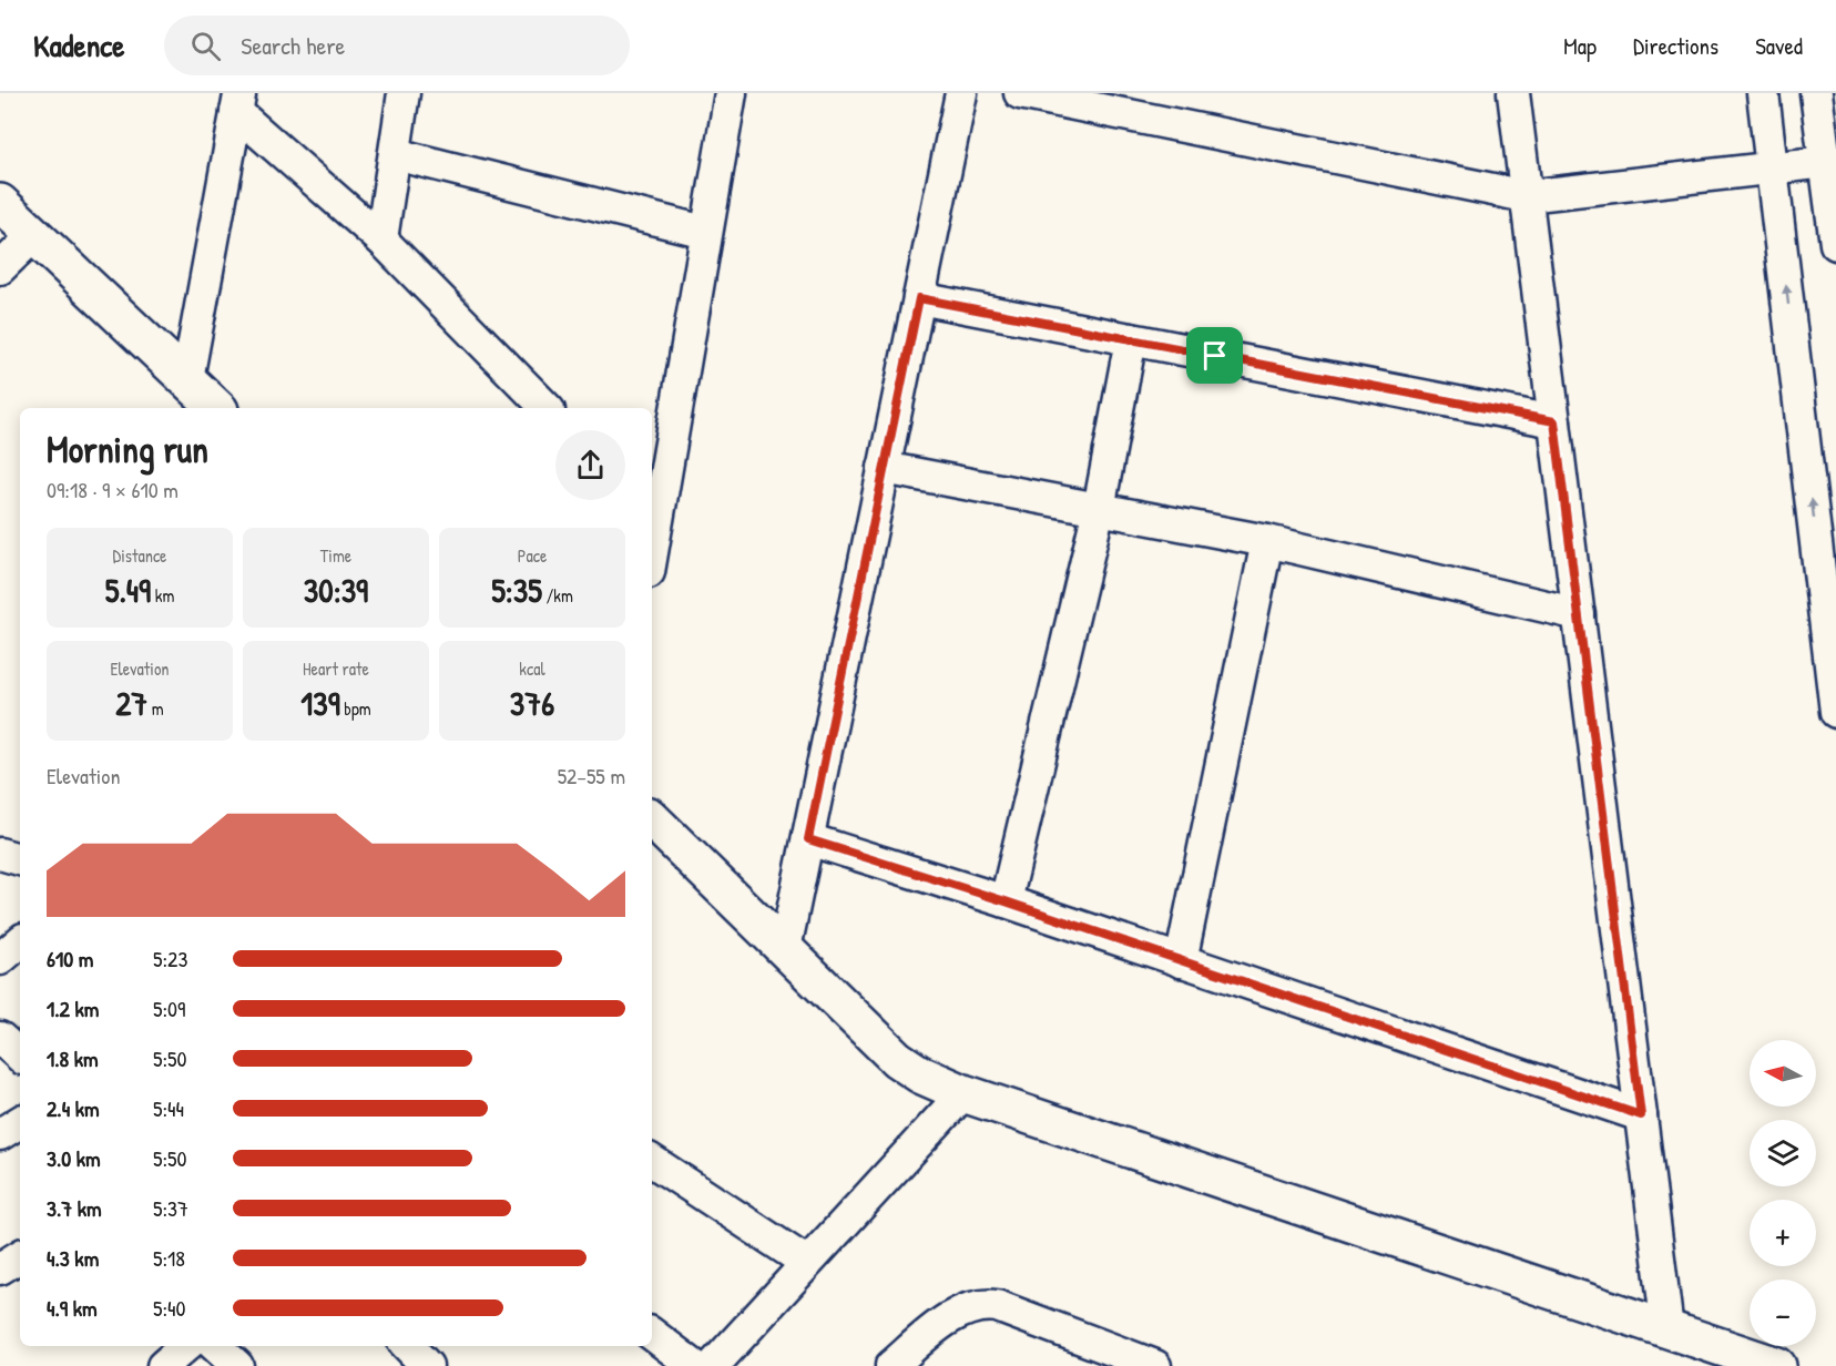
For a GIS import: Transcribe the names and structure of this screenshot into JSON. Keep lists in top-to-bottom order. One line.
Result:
{"north":"left","page":{"header":"Kadence","search":"Search here","nav":["Map","Directions","Saved"],"heading":["Morning run","09:18 · 9 × 610 m"],"stats":[["Distance","5.49 km"],["Time","30:39"],["Pace","5:35 /km"],["Elevation","27 m"],["Heart rate","139 bpm"],["kcal","376"]],"chart":["Elevation","52–55 m"],"list":[{"name":"610 m","note":"5:23"},{"name":"1.2 km","note":"5:09"},{"name":"1.8 km","note":"5:50"},{"name":"2.4 km","note":"5:44"},{"name":"3.0 km","note":"5:50"},{"name":"3.7 km","note":"5:37"},{"name":"4.3 km","note":"5:18"},{"name":"4.9 km","note":"5:40"}],"map_buttons":["+","−"]}}
